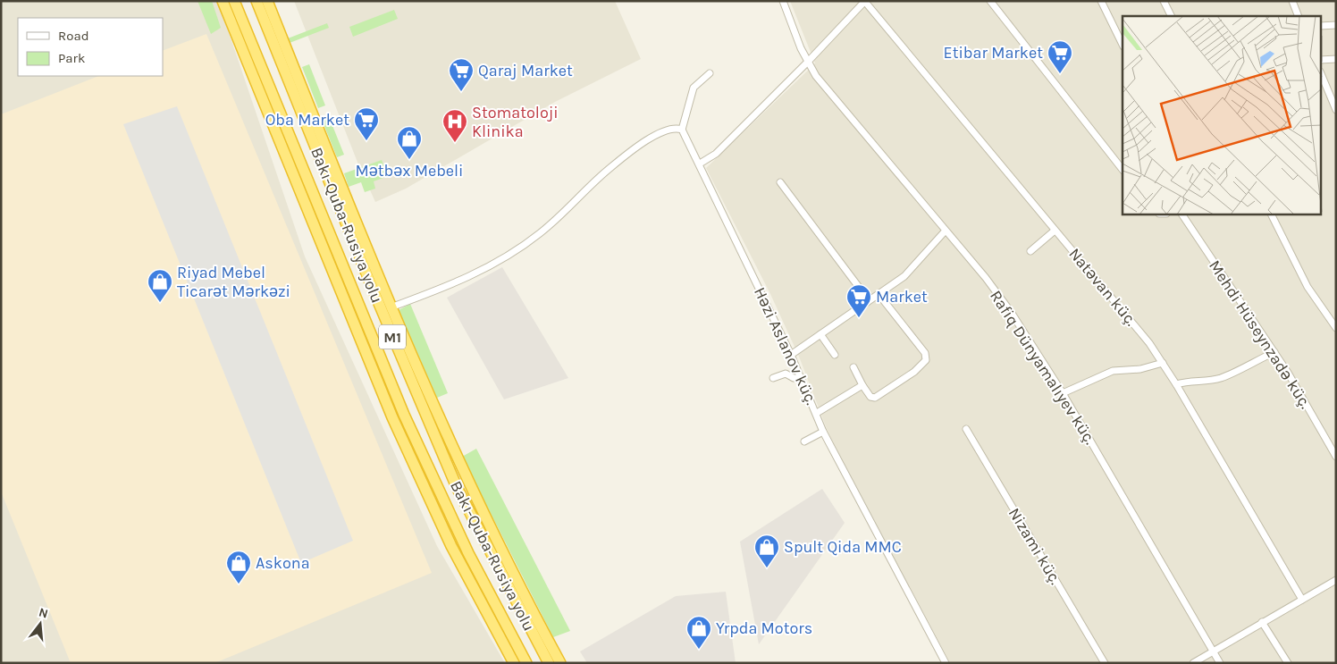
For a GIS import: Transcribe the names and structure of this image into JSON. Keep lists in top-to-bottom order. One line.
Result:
{"streets":{"highway":["Bakı-Quba-Rusiya yolu","M1"],"street":["Natəvan küç.","Mehdi Hüseynzadə küç.","Həzi Aslanov küç.","Rafiq Dünyamalıyev küç.","Nizami küç."]},"places":{"supermarket":["Etibar Market","Qaraj Market","Oba Market","Market"],"hospital":["Stomatoloji Klinika"],"shop":["Mətbəx Mebeli","Riyad Mebel Ticarət Mərkəzi","Spult Qida MMC","Askona","Yrpda Motors"]},"legend":["Road","Park"],"north":"top"}
